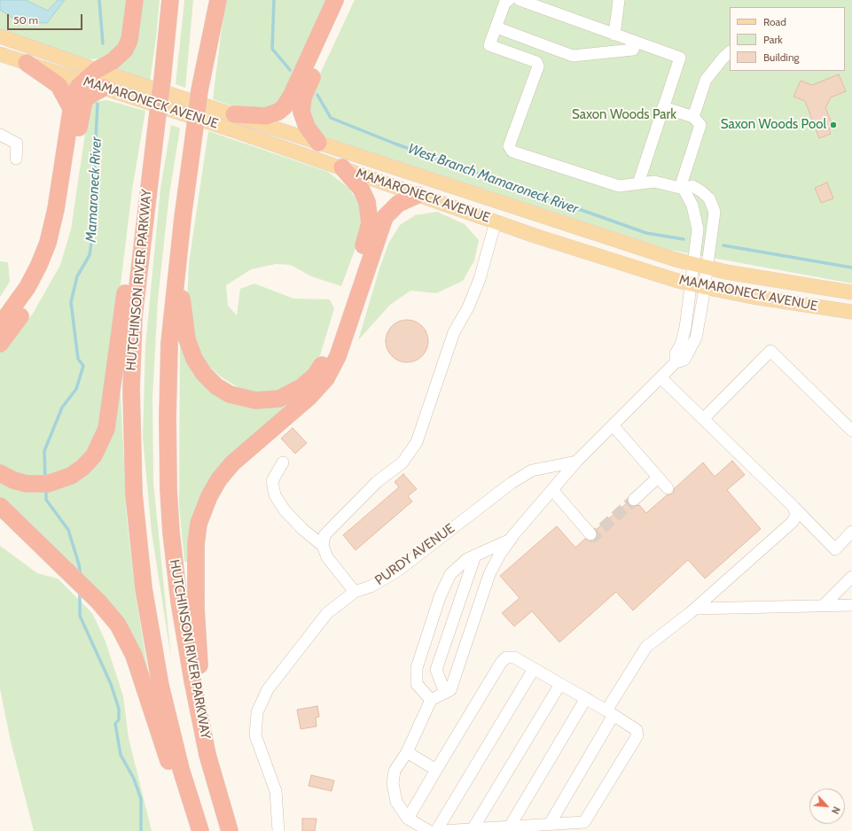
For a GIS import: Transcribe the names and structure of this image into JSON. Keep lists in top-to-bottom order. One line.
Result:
{"streets":{"highway":["HUTCHINSON RIVER PARKWAY"],"main road":["MAMARONECK AVENUE"],"street":["PURDY AVENUE"]},"water":["West Branch Mamaroneck River","Mamaroneck River"],"parks":["Saxon Woods Park"],"places":["Saxon Woods Pool"],"legend":["Road","Park","Building"],"scale_bar":"50 m","north":"bottom right"}
